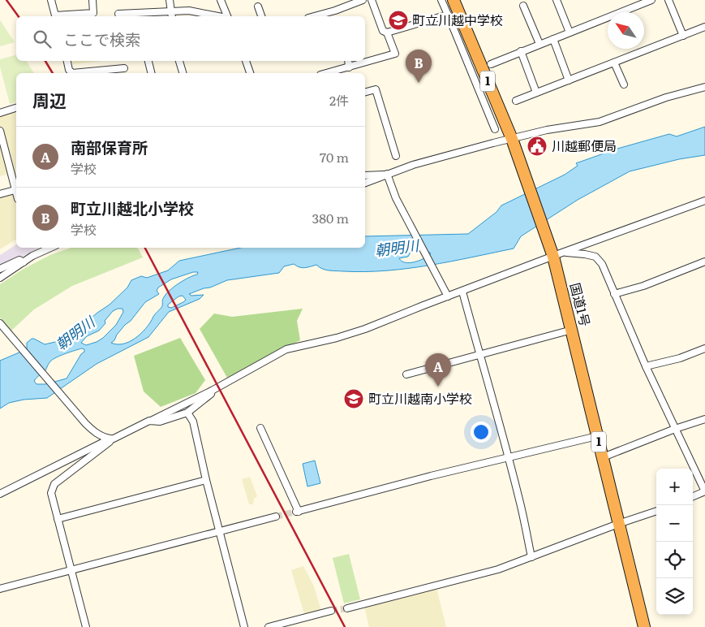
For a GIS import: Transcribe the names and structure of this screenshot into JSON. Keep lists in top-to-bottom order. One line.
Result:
{"streets":{"highway":["1","国道1号"]},"water":["朝明川"],"places":{"school or university":["町立川越中学校","町立川越南小学校"],"public building":["川越郵便局"]},"north":"top left","page":{"search":"ここで検索","pins":["B","A"],"heading":["周辺","2件"],"list":[{"mark":"A","name":"南部保育所","note":"学校","value":"70 m"},{"mark":"B","name":"町立川越北小学校","note":"学校","value":"380 m"}],"map_buttons":["+","−"]}}
